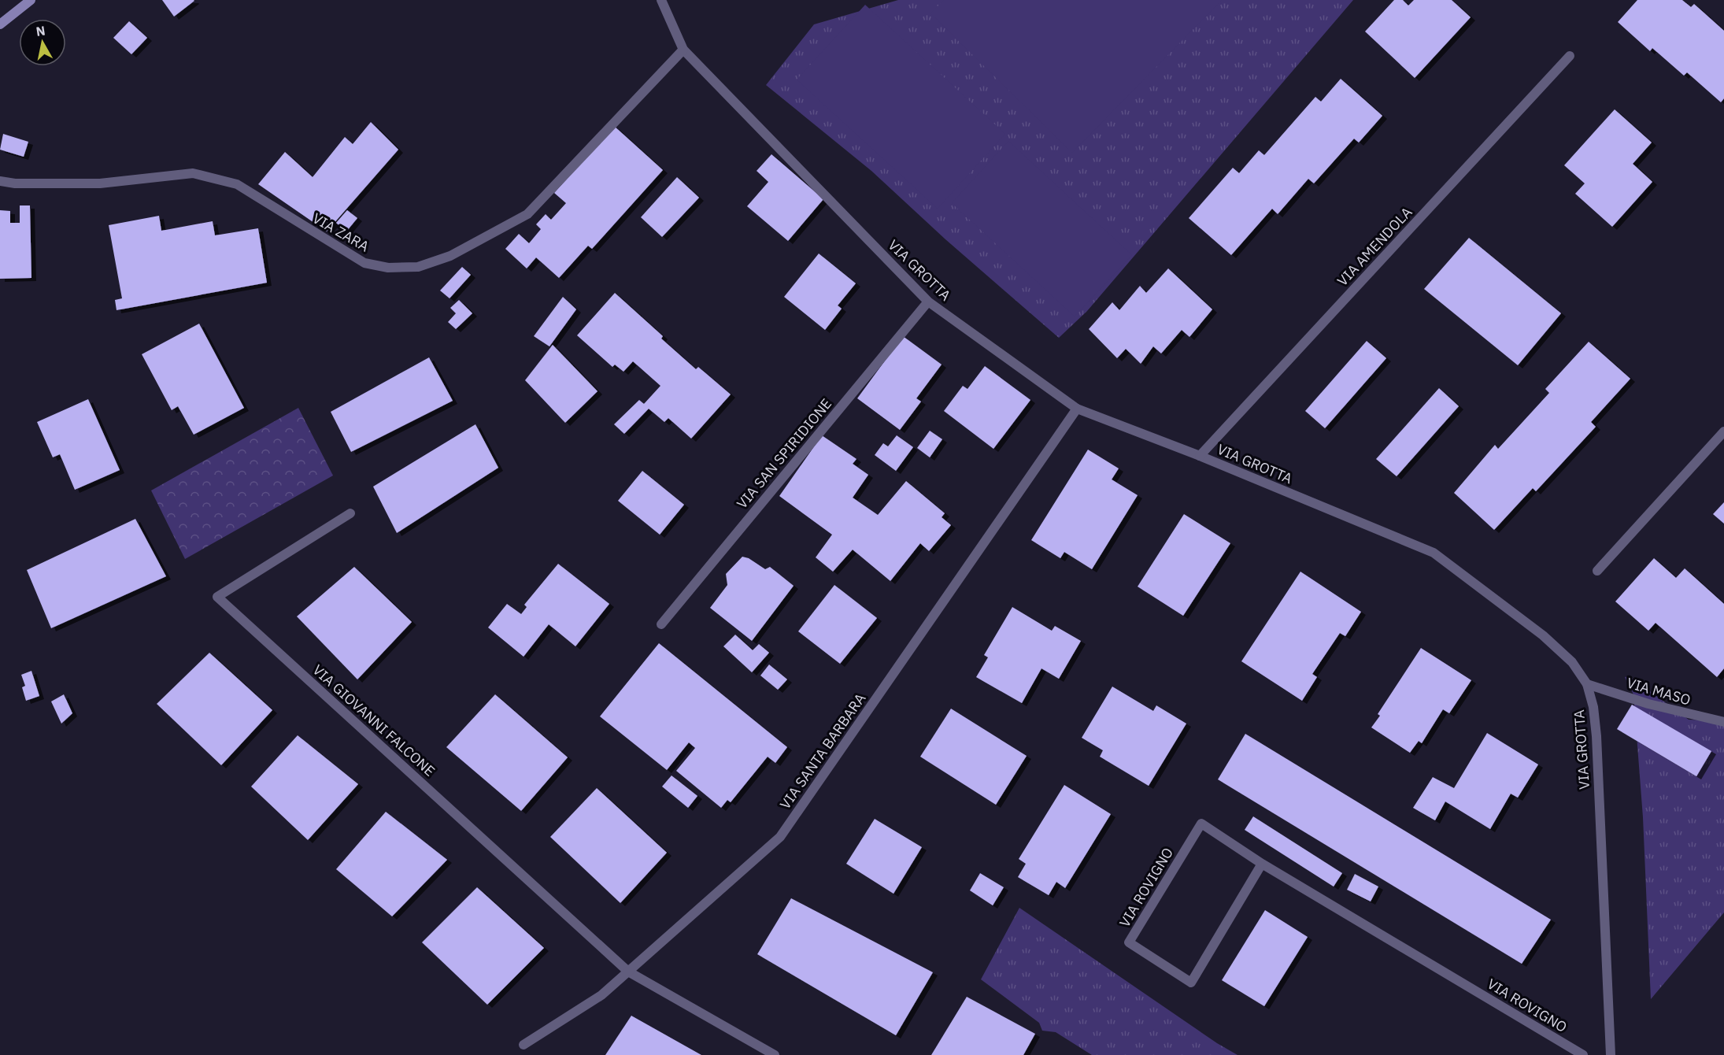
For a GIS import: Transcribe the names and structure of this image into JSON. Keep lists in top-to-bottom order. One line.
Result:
{"streets":{"street":["VIA ZARA","VIA AMENDOLA","VIA GROTTA","VIA SAN SPIRIDIONE","VIA MASO","VIA GIOVANNI FALCONE","VIA SANTA BARBARA","VIA ROVIGNO"]},"crossings":[["VIA ZARA","VIA GROTTA"],["VIA AMENDOLA","VIA GROTTA"],["VIA GROTTA","VIA SAN SPIRIDIONE"],["VIA GROTTA","VIA MASO"],["VIA GROTTA","VIA SANTA BARBARA"],["VIA GIOVANNI FALCONE","VIA SANTA BARBARA"]],"north":"top"}
